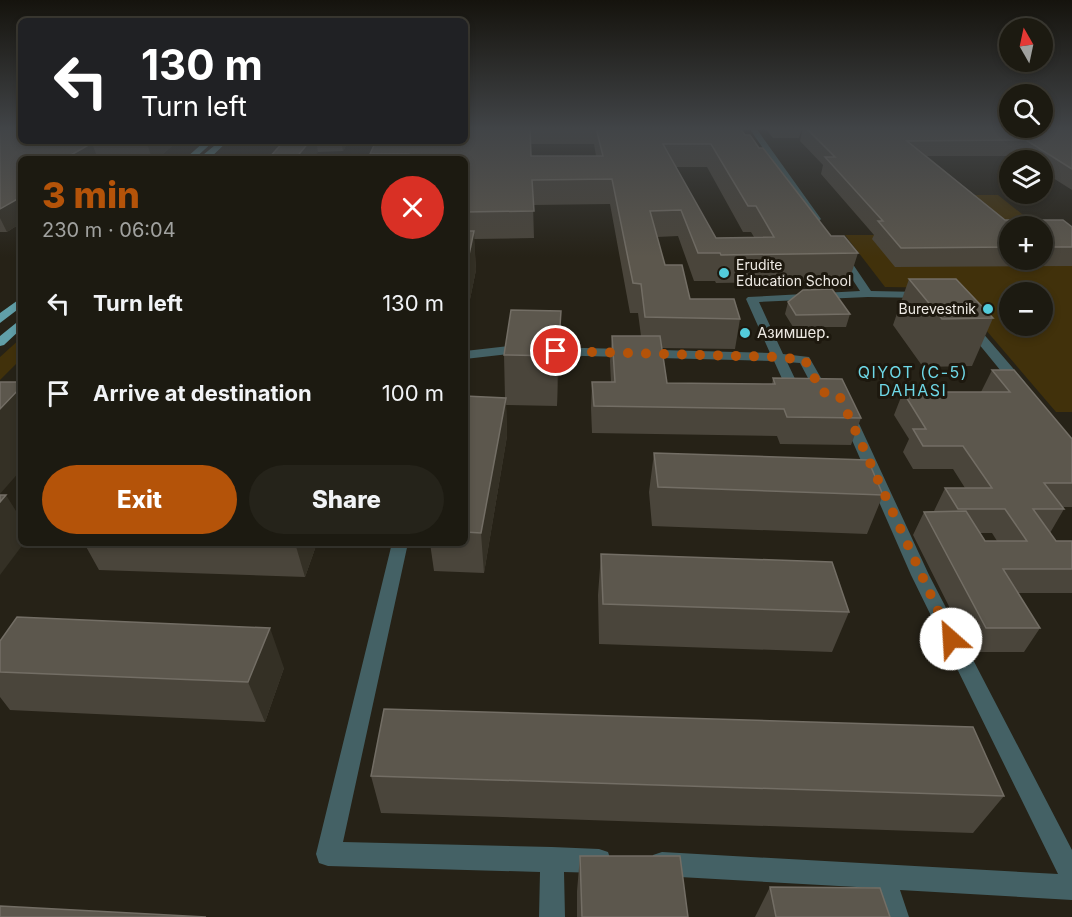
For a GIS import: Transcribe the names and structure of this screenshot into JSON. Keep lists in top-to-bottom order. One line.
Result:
{"districts":["QIYOT (C-5) DAHASI"],"places":["Erudite Education School","Burevestnik","Азимшер."],"north":"top","page":{"map_buttons":["+","−"],"turn":["130 m","Turn left"],"heading":["3 min","230 m · 06:04"],"list":[{"name":"Turn left","value":"130 m"},{"name":"Arrive at destination","value":"100 m"}],"buttons":["Exit","Share"]}}
